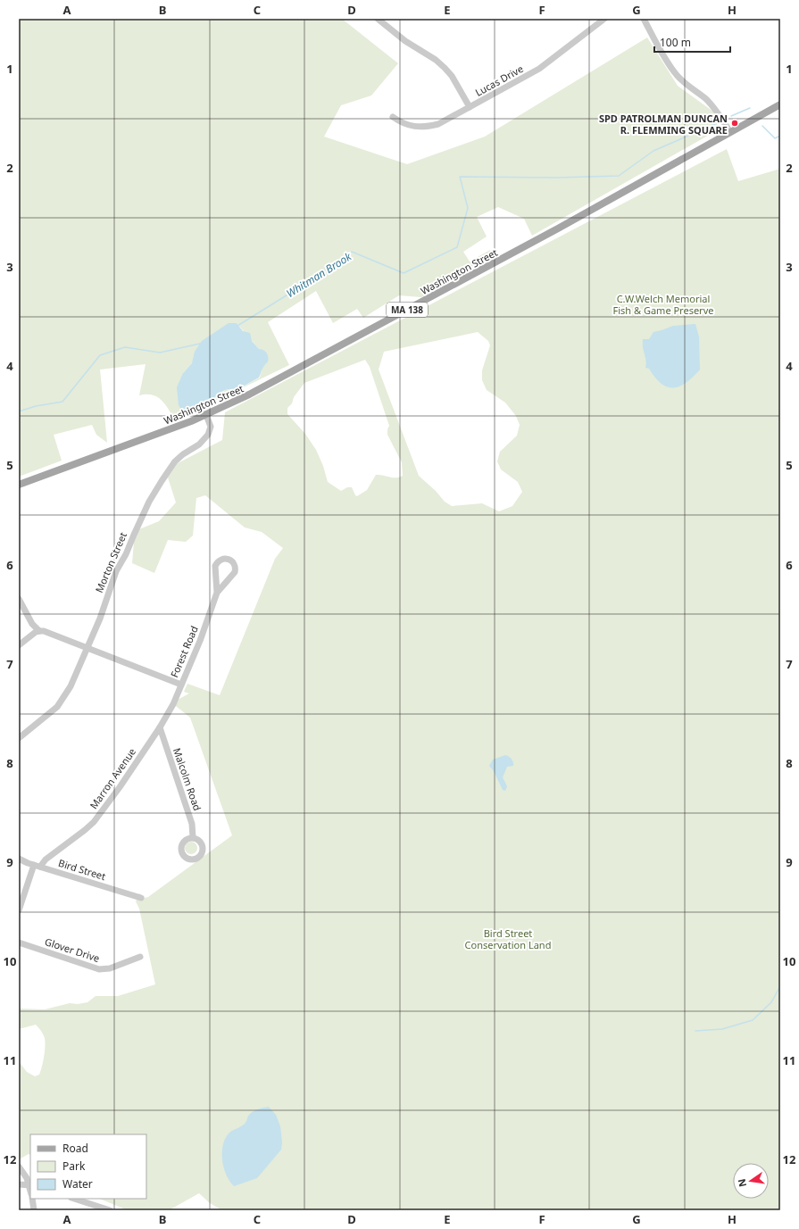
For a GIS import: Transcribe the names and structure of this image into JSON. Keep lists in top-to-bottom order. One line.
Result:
{"streets":{"main road":["Washington Street","MA 138"],"street":["Lucas Drive","Morton Street","Forest Road","Marron Avenue","Malcolm Road","Bird Street","Glover Drive"]},"crossings":[["Washington Street","Morton Street"],["Morton Street","Forest Road"],["Forest Road","Marron Avenue"],["Marron Avenue","Malcolm Road"],["Marron Avenue","Bird Street"]],"water":["Whitman Brook"],"parks":["C.W.Welch Memorial Fish & Game Preserve","Bird Street Conservation Land"],"places":["SPD PATROLMAN DUNCAN R. FLEMMING SQUARE"],"legend":["Road","Park","Water"],"scale_bar":"100 m","north":"left","grid":{"columns":["A","B","C","D","E","F","G","H"],"rows":["1","2","3","4","5","6","7","8","9","10","11","12"]}}
